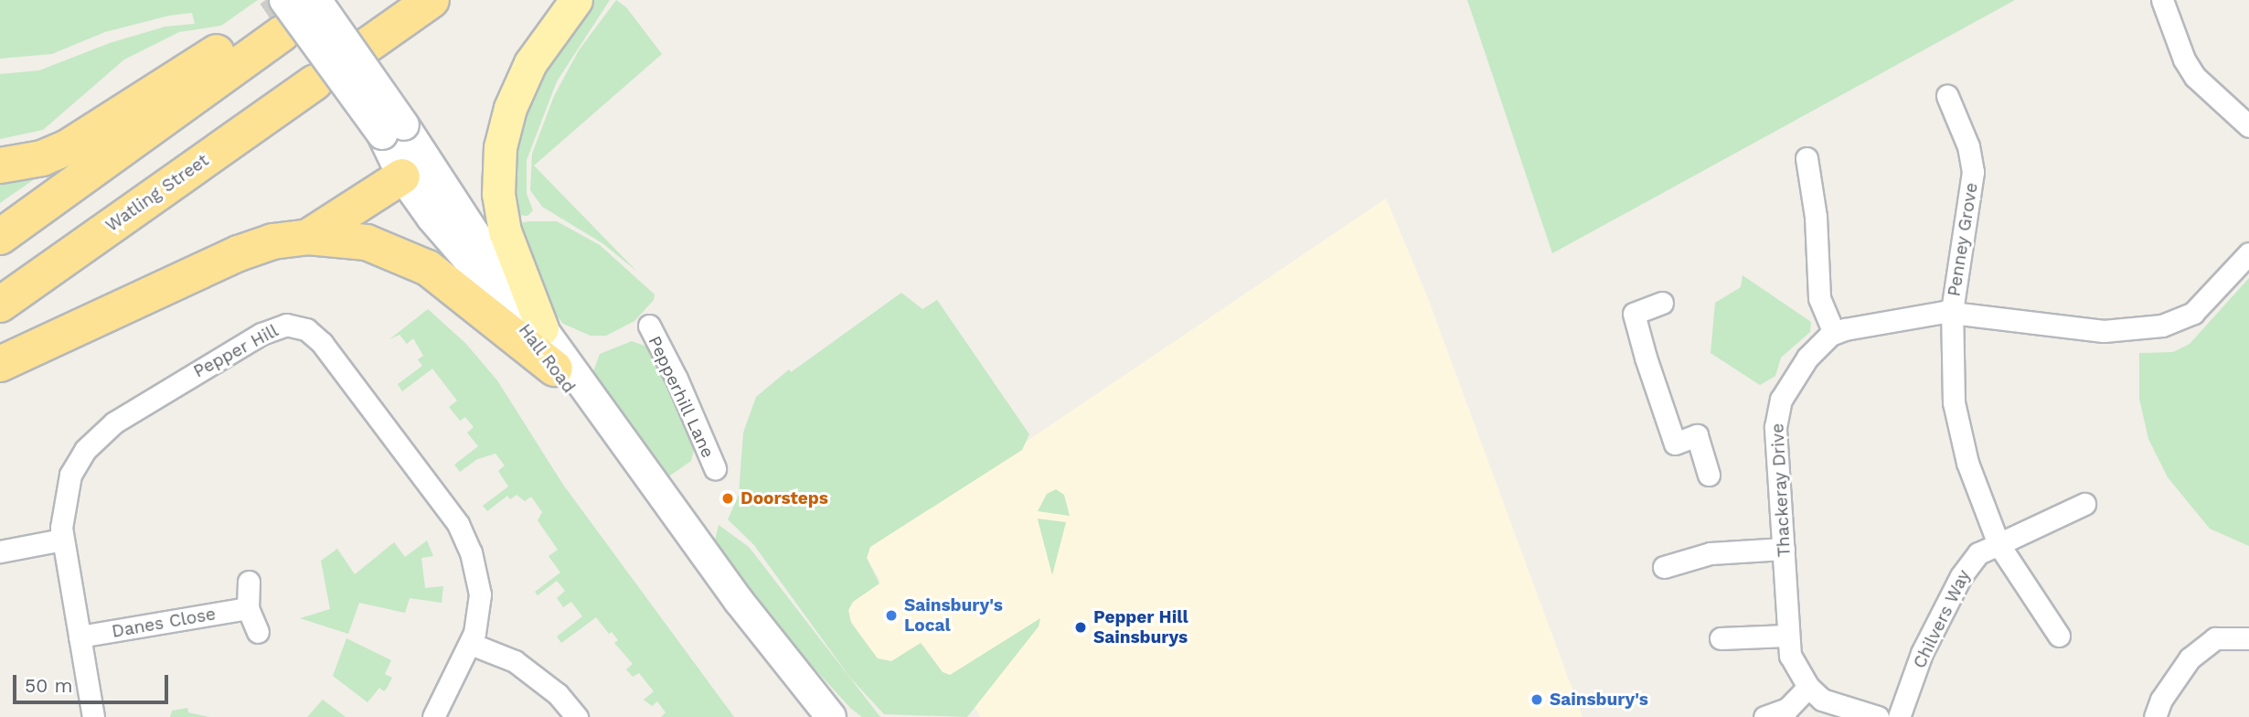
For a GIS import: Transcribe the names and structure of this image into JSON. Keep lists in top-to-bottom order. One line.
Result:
{"streets":{"highway":["Watling Street"],"main road":["Hall Road"],"street":["Penney Grove","Pepper Hill","Pepperhill Lane","Thackeray Drive","Chilvers Way","Danes Close"]},"crossings":[["Pepper Hill","Danes Close"]],"places":["Doorsteps","Sainsbury's Local","Pepper Hill Sainsburys","Sainsbury's"],"scale_bar":"50 m"}
